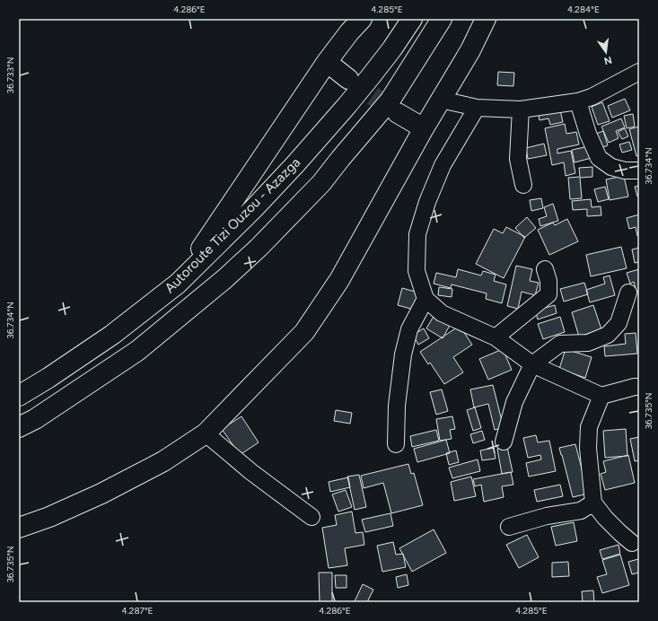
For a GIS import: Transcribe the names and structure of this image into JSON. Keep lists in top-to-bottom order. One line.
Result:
{"streets":{"highway":["Autoroute Tizi Ouzou - Azazga"]},"north":"bottom","coordinates":["4.286°E","4.285°E","4.284°E","36.733°N","36.734°N","36.735°N","4.287°E"]}
